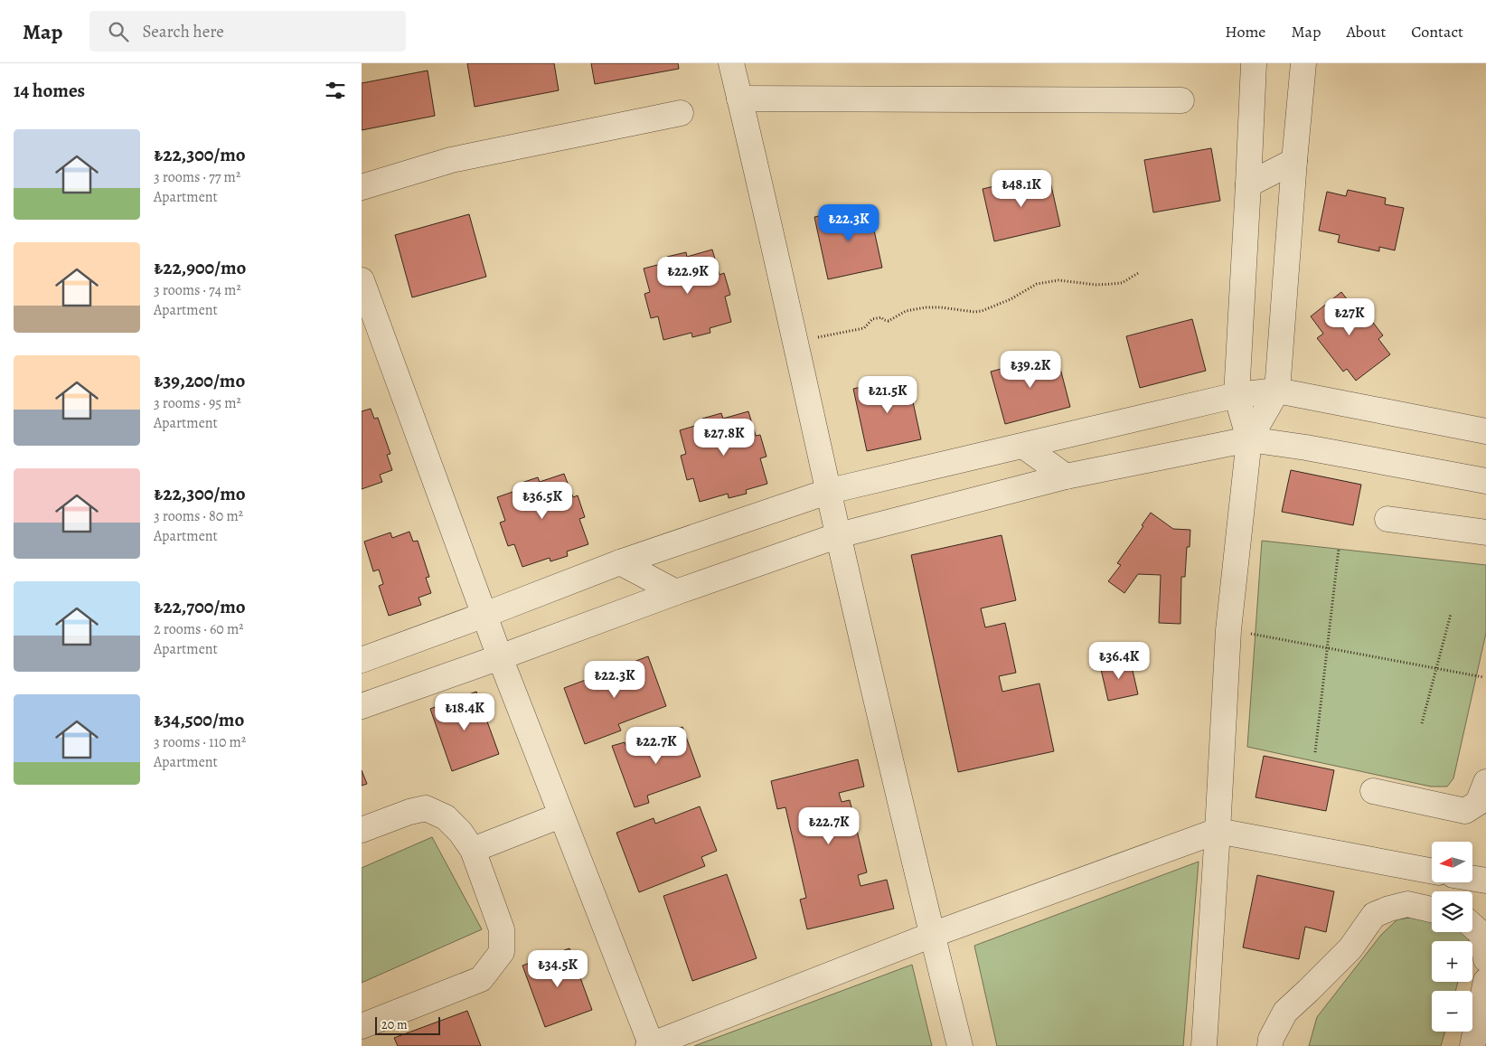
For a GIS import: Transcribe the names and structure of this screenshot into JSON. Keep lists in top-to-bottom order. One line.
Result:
{"scale_bar":"20 m","north":"left","page":{"header":"Map","search":"Search here","nav":["Home","Map","About","Contact"],"heading":"14 homes","list":[{"name":"₺22,300/mo","note":"3 rooms · 77 m² · Apartment"},{"name":"₺22,900/mo","note":"3 rooms · 74 m² · Apartment"},{"name":"₺39,200/mo","note":"3 rooms · 95 m² · Apartment"},{"name":"₺22,300/mo","note":"3 rooms · 80 m² · Apartment"},{"name":"₺22,700/mo","note":"2 rooms · 60 m² · Apartment"},{"name":"₺34,500/mo","note":"3 rooms · 110 m² · Apartment"}],"price":["₺48.1K","₺22.3K","₺22.9K","₺27K","₺39.2K","₺21.5K","₺27.8K","₺36.5K","₺36.4K","₺22.3K","₺18.4K","₺22.7K","₺22.7K","₺34.5K"],"map_buttons":["+","−"],"scale":"20 m"}}
